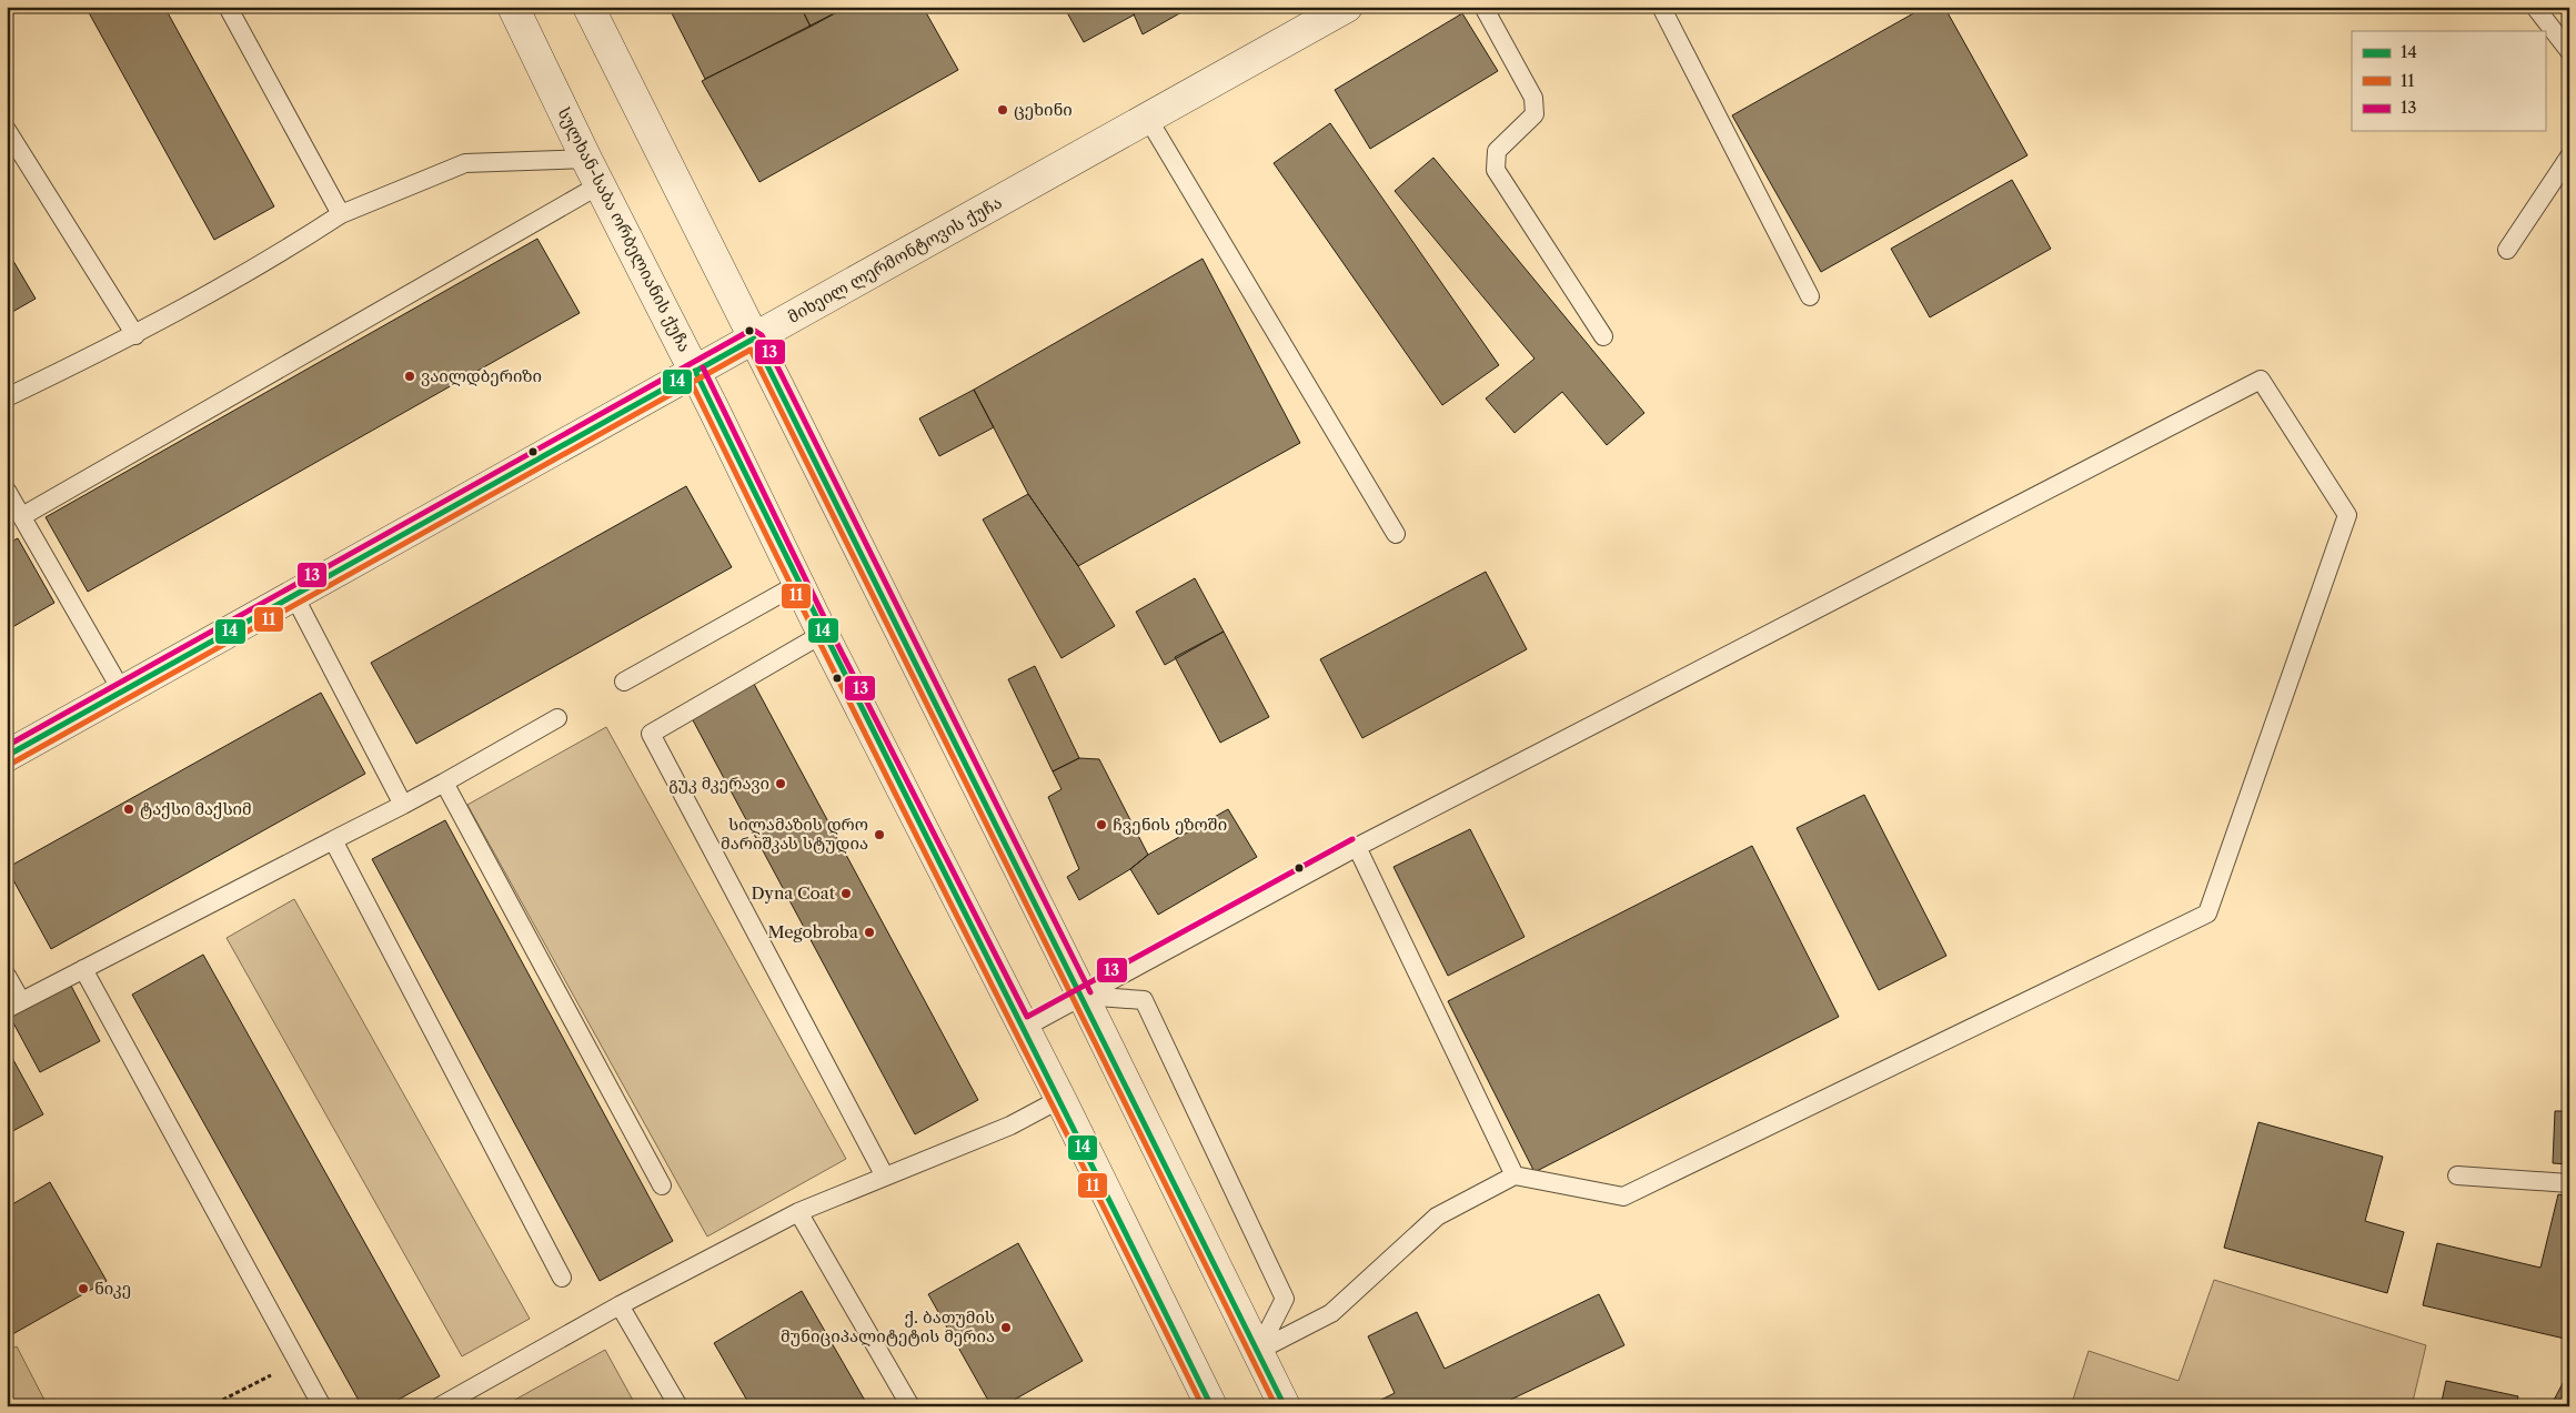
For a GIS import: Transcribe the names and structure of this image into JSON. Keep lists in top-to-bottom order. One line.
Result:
{"streets":{"street":["სულხან-საბა ორბელიანის ქუჩა","მიხეილ ლერმონტოვის ქუჩა"]},"crossings":[["სულხან-საბა ორბელიანის ქუჩა","მიხეილ ლერმონტოვის ქუჩა"]],"places":["ცეხინი","ვაილდბერიზი","გუკ მკერავი","ტაქსი მაქსიმ","ჩვენის ეზოში","სილამაზის დრო მარიშკას სტუდია","Dyna Coat","Megobroba","ნიკე","ქ. ბათუმის მუნიციპალიტეტის მერია"],"lines":["transit line 13","transit line 14","transit line 11"],"legend":["14","11","13"]}
